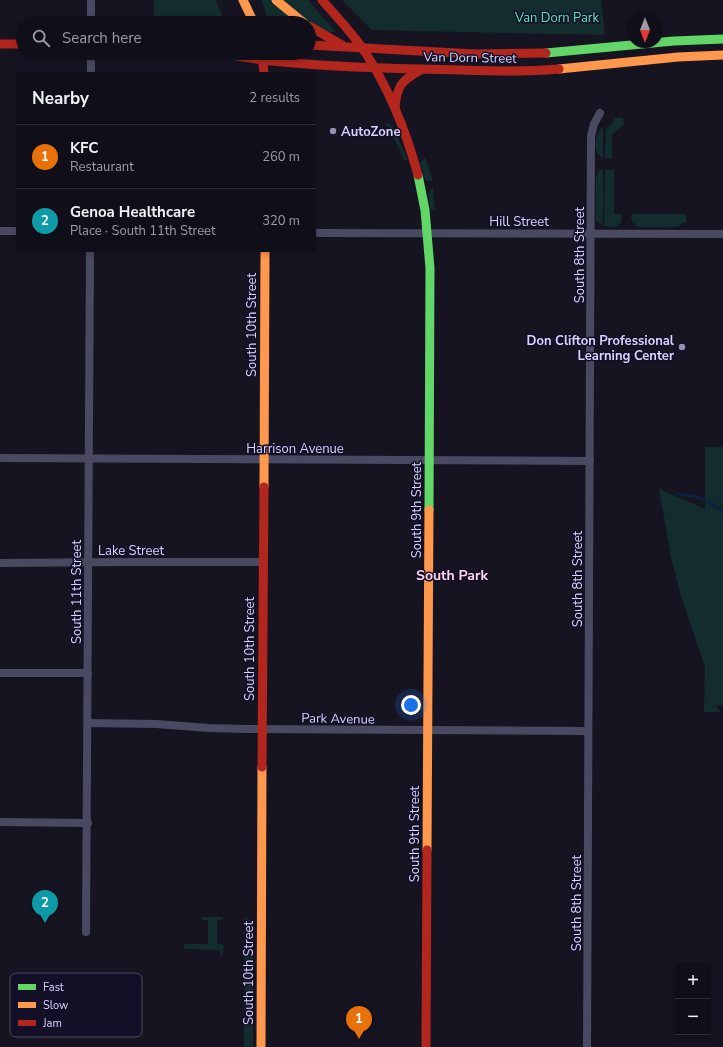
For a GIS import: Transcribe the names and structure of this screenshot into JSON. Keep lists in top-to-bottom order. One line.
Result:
{"streets":{"main road":["Van Dorn Street","South 10th Street","South 9th Street"],"street":["Hill Street","South 8th Street","Harrison Avenue","Lake Street","South 11th Street","Park Avenue"]},"crossings":[["Van Dorn Street","South 9th Street"],["Hill Street","South 8th Street"],["Hill Street","South 9th Street"],["South 8th Street","Harrison Avenue"],["South 8th Street","Park Avenue"],["South 10th Street","Harrison Avenue"],["South 10th Street","Lake Street"],["South 10th Street","Park Avenue"],["Harrison Avenue","South 9th Street"],["Harrison Avenue","South 11th Street"],["South 9th Street","Park Avenue"],["Lake Street","South 11th Street"],["South 11th Street","Park Avenue"]],"districts":["South Park"],"parks":["Van Dorn Park"],"places":["AutoZone","Don Clifton Professional Learning Center"],"legend":["Fast","Slow","Jam"],"north":"bottom","page":{"search":"Search here","heading":["Nearby","2 results"],"list":[{"mark":"1","name":"KFC","note":"Restaurant","value":"260 m"},{"mark":"2","name":"Genoa Healthcare","note":"Place · South 11th Street","value":"320 m"}],"pins":["2","1"],"map_buttons":["+","−"]}}
